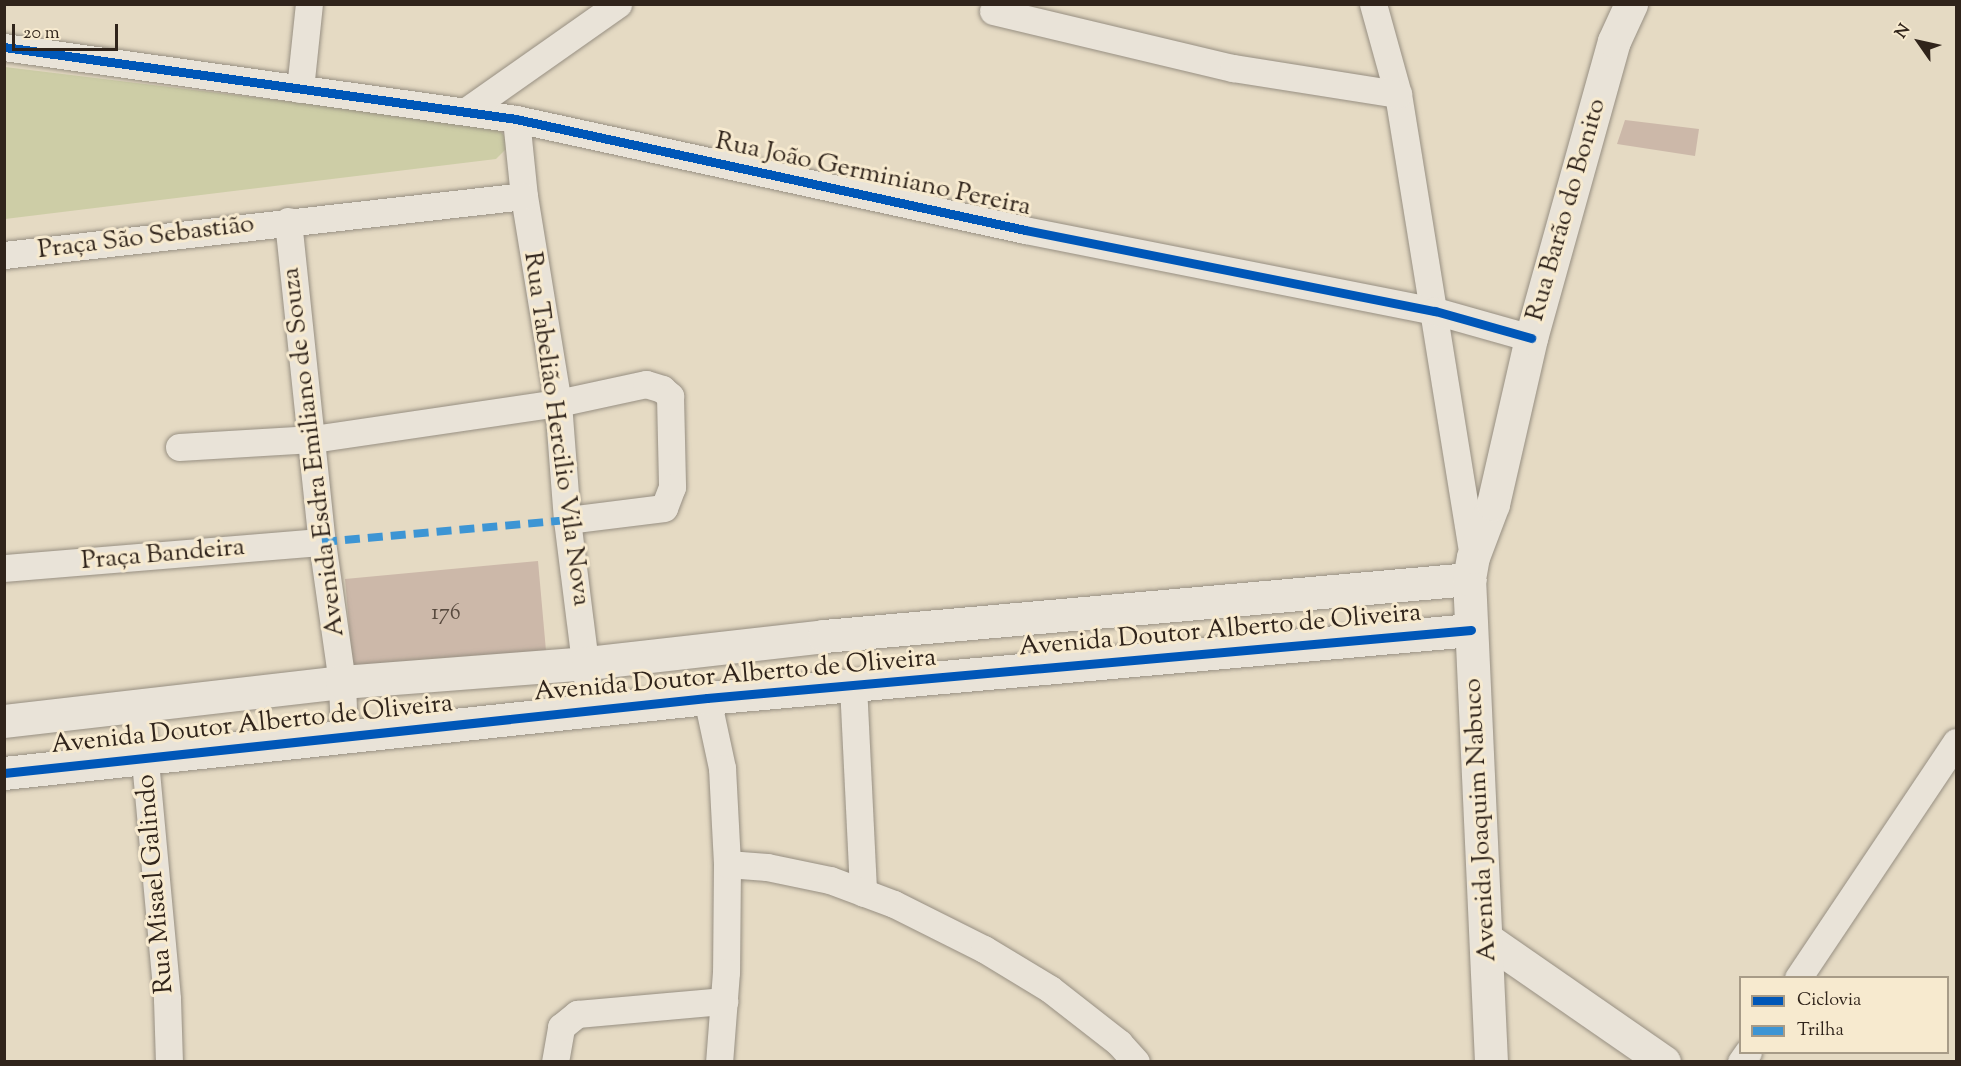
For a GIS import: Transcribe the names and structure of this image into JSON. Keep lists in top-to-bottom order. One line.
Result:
{"streets":{"street":["Rua João Germiniano Pereira","Rua Barão do Bonito","Praça São Sebastião","Rua Tabelião Hercilio Vila Nova","Avenida Esdra Emiliano de Souza","Praça Bandeira","Avenida Doutor Alberto de Oliveira","Avenida Joaquim Nabuco","Rua Misael Galindo"]},"crossings":[["Rua João Germiniano Pereira","Rua Barão do Bonito"],["Rua João Germiniano Pereira","Rua Tabelião Hercilio Vila Nova"],["Rua Barão do Bonito","Avenida Doutor Alberto de Oliveira"],["Rua Barão do Bonito","Avenida Joaquim Nabuco"],["Praça São Sebastião","Rua Tabelião Hercilio Vila Nova"],["Praça São Sebastião","Avenida Esdra Emiliano de Souza"],["Rua Tabelião Hercilio Vila Nova","Avenida Doutor Alberto de Oliveira"],["Avenida Esdra Emiliano de Souza","Praça Bandeira"],["Avenida Esdra Emiliano de Souza","Avenida Doutor Alberto de Oliveira"],["Avenida Doutor Alberto de Oliveira","Avenida Joaquim Nabuco"],["Avenida Doutor Alberto de Oliveira","Rua Misael Galindo"]],"house_numbers":["176"],"legend":["Ciclovia","Trilha"],"scale_bar":"20 m","north":"top left"}
